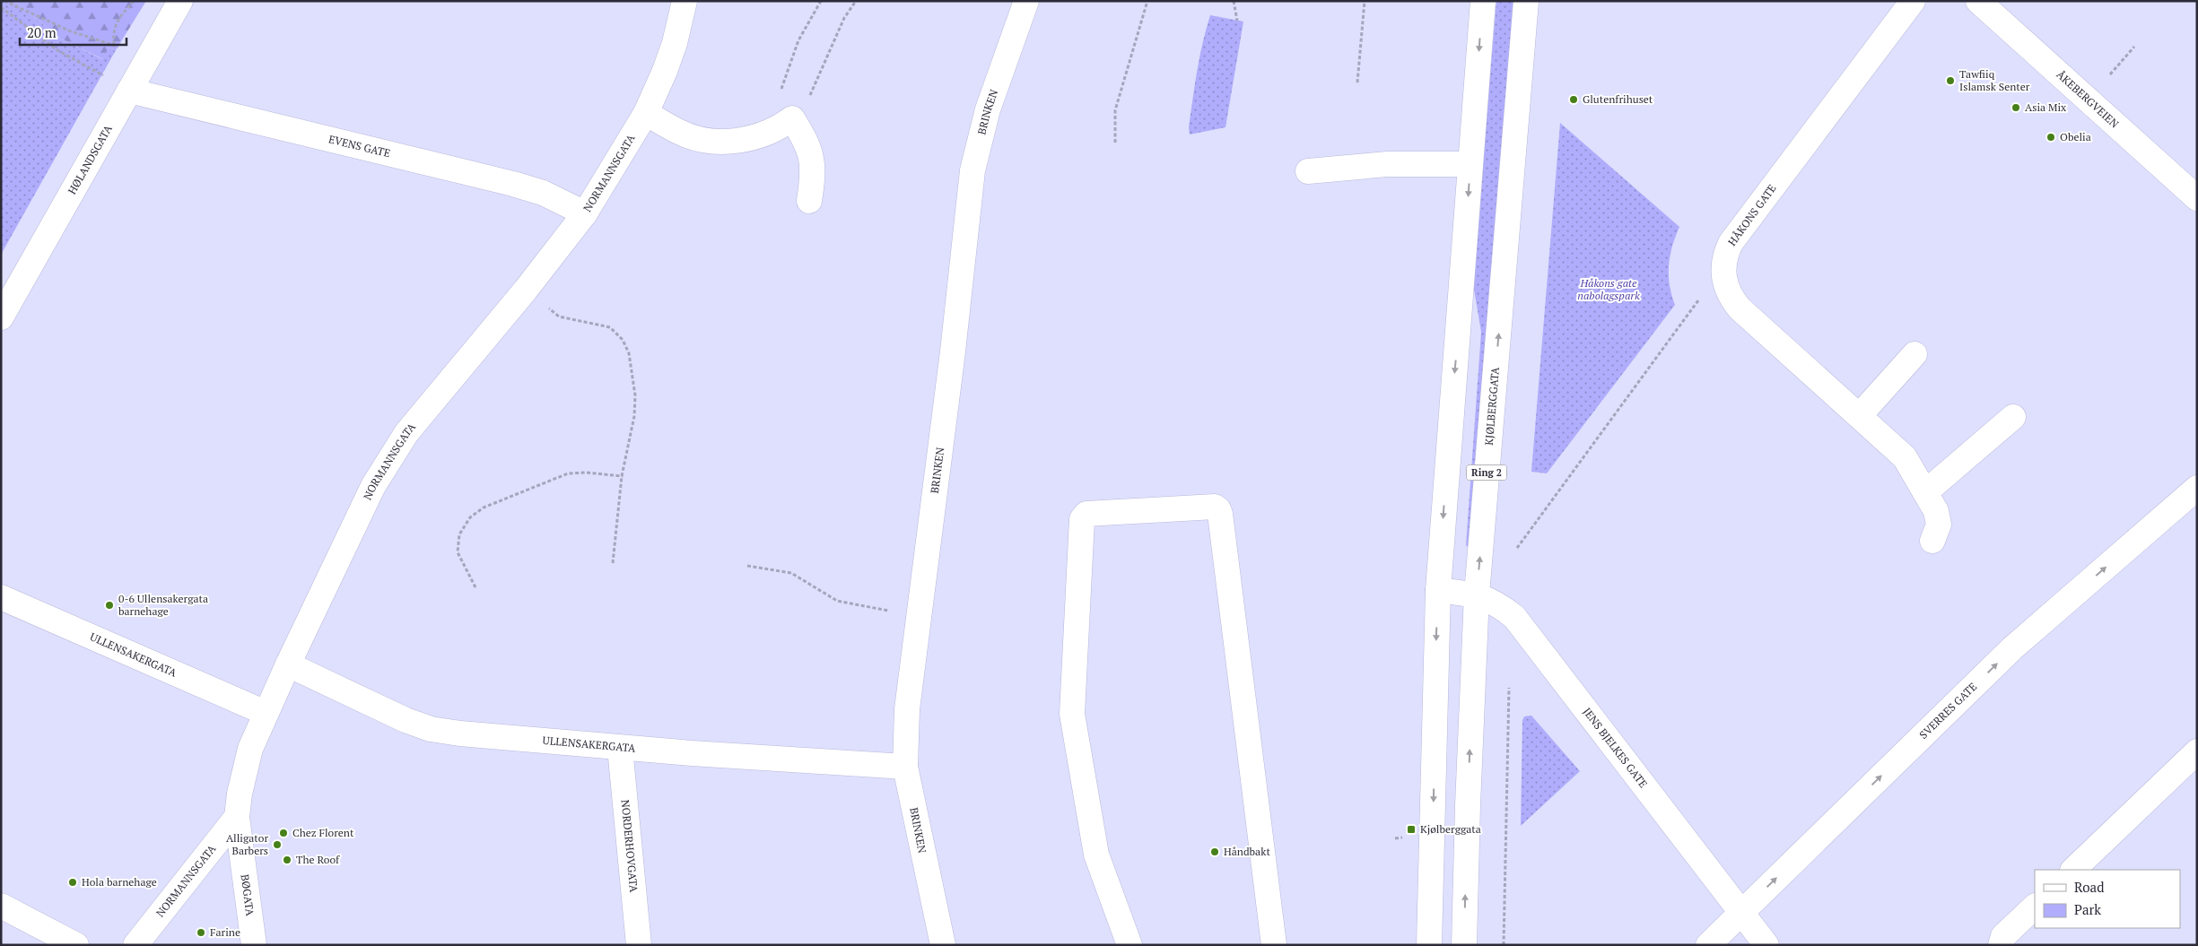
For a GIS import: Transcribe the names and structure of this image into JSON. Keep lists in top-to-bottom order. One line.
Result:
{"streets":{"street":["ÅKEBERGVEIEN","BRINKEN","EVENS GATE","HØLANDSGATA","NORMANNSGATA","HÅKONS GATE","KJØLBERGGATA","Ring 2","ULLENSAKERGATA","SVERRES GATE","JENS BJELKES GATE","NORDERHOVGATA","BØGATA"]},"crossings":[["BRINKEN","ULLENSAKERGATA"],["EVENS GATE","HØLANDSGATA"],["EVENS GATE","NORMANNSGATA"],["NORMANNSGATA","ULLENSAKERGATA"],["NORMANNSGATA","BØGATA"],["KJØLBERGGATA","JENS BJELKES GATE"],["ULLENSAKERGATA","NORDERHOVGATA"],["SVERRES GATE","JENS BJELKES GATE"]],"parks":["Håkons gate nabolagspark"],"places":{"other":["Tawfiiq Islamsk Senter","Glutenfrihuset","Asia Mix","Obelia","0-6 Ullensakergata barnehage","Chez Florent","Alligator Barbers","Håndbakt","The Roof","Hola barnehage","Farine"],"transit":["Kjølberggata"]},"legend":["Road","Park"],"scale_bar":"20 m"}
